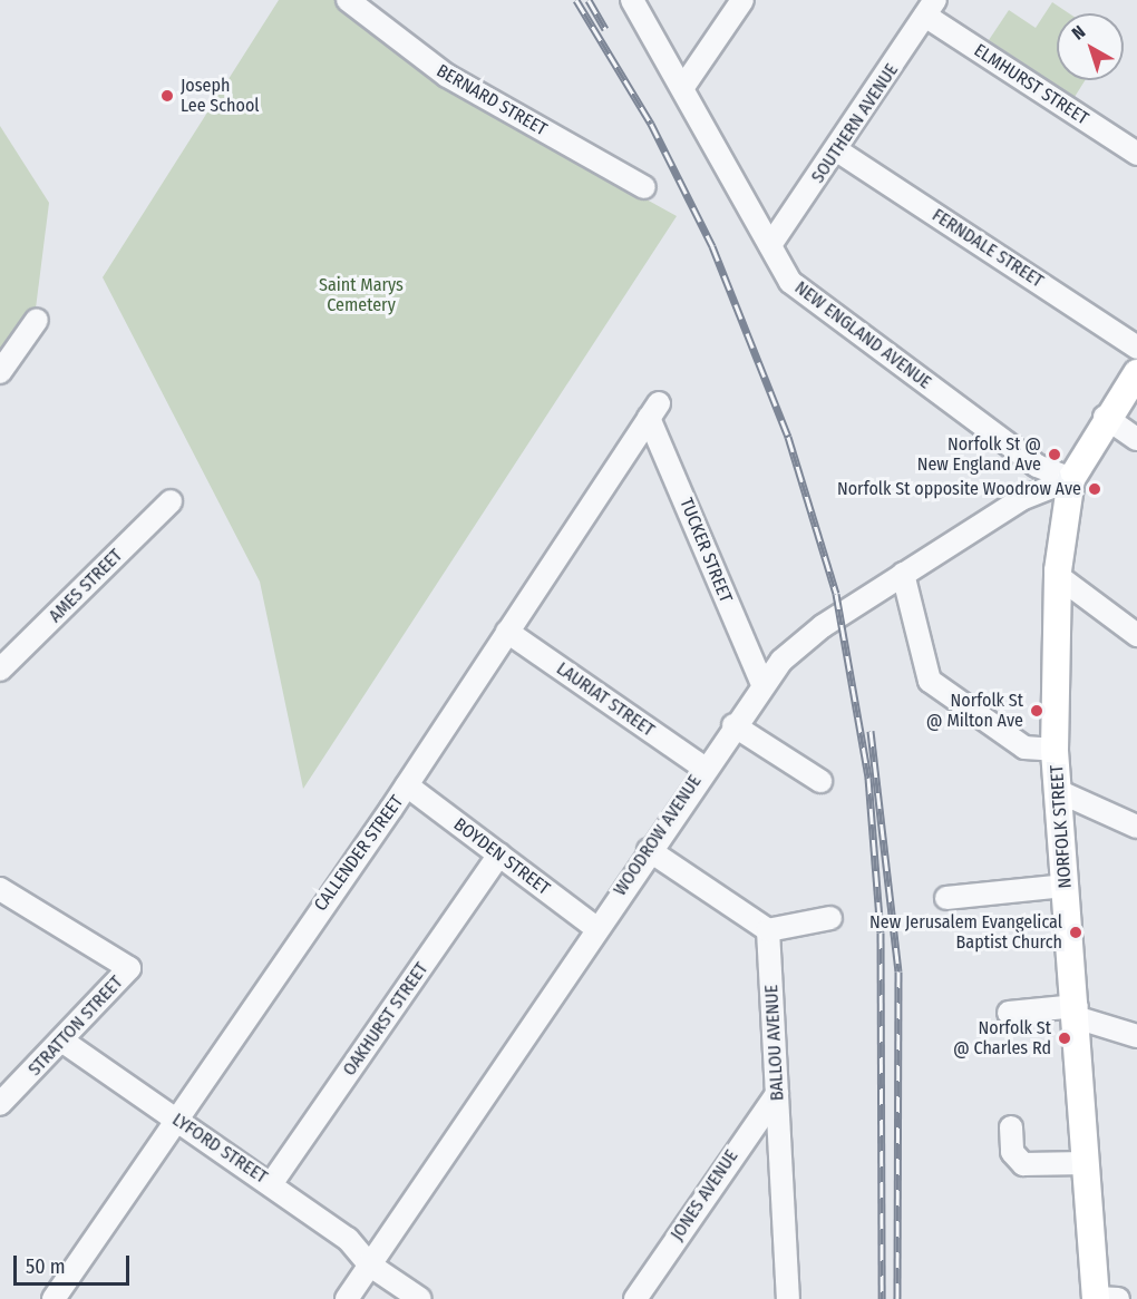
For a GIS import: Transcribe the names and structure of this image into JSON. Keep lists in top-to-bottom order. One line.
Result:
{"streets":{"main road":["NORFOLK STREET"],"street":["ELMHURST STREET","BERNARD STREET","SOUTHERN AVENUE","FERNDALE STREET","NEW ENGLAND AVENUE","TUCKER STREET","AMES STREET","LAURIAT STREET","WOODROW AVENUE","CALLENDER STREET","BOYDEN STREET","OAKHURST STREET","STRATTON STREET","BALLOU AVENUE","LYFORD STREET","JONES AVENUE"]},"crossings":[["ELMHURST STREET","SOUTHERN AVENUE"],["SOUTHERN AVENUE","FERNDALE STREET"],["SOUTHERN AVENUE","NEW ENGLAND AVENUE"],["NEW ENGLAND AVENUE","NORFOLK STREET"],["NEW ENGLAND AVENUE","WOODROW AVENUE"],["TUCKER STREET","WOODROW AVENUE"],["TUCKER STREET","CALLENDER STREET"],["LAURIAT STREET","WOODROW AVENUE"],["LAURIAT STREET","CALLENDER STREET"],["NORFOLK STREET","WOODROW AVENUE"],["WOODROW AVENUE","BOYDEN STREET"],["WOODROW AVENUE","LYFORD STREET"],["CALLENDER STREET","BOYDEN STREET"],["CALLENDER STREET","LYFORD STREET"],["BOYDEN STREET","OAKHURST STREET"],["OAKHURST STREET","LYFORD STREET"],["STRATTON STREET","LYFORD STREET"],["BALLOU AVENUE","JONES AVENUE"]],"parks":["Saint Marys Cemetery"],"places":["Joseph Lee School","Norfolk St @ New England Ave","Norfolk St opposite Woodrow Ave","Norfolk St @ Milton Ave","New Jerusalem Evangelical Baptist Church","Norfolk St @ Charles Rd"],"scale_bar":"50 m","north":"top left"}
